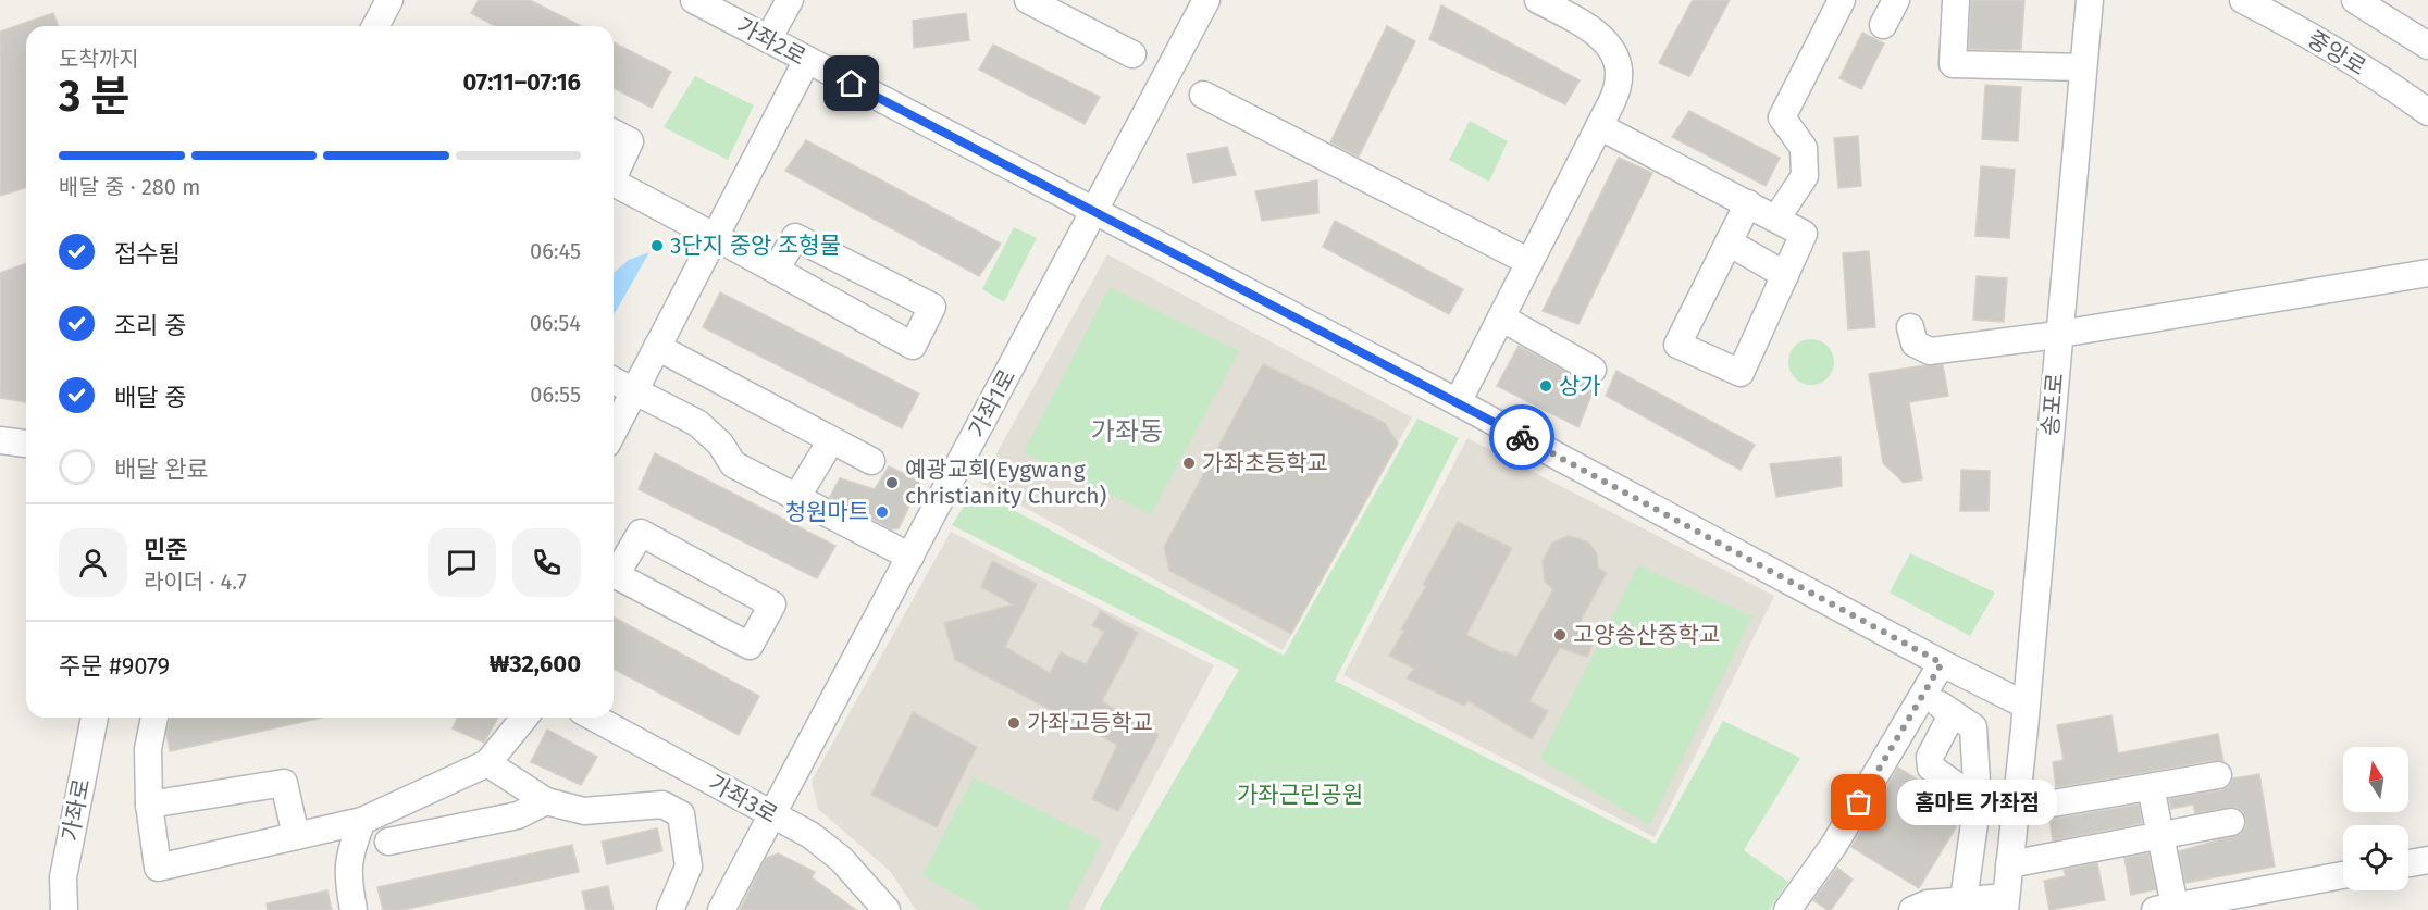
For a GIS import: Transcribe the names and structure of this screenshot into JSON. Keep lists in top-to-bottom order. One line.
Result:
{"streets":{"street":["가좌2로","중앙로","가좌1로","송포로","가좌3로","가좌로"]},"crossings":[["가좌2로","가좌1로"],["가좌2로","송포로"],["가좌1로","가좌3로"]],"districts":["가좌동"],"parks":["가좌근린공원"],"places":["3단지 중앙 조형물","상가","가좌초등학교","예광교회(Eygwang christianity Church)","청원마트","고양송산중학교","가좌고등학교","홈마트 가좌점"],"north":"top","page":{"heading":["3 분","도착까지","07:11–07:16"],"panel":["민준","라이더 · 4.7","주문 #9079","₩32,600"],"bar":"배달 중 · 280 m","list":[["접수됨","06:45"],["조리 중","06:54"],["배달 중","06:55"],"배달 완료"],"bubble":"홈마트 가좌점"}}
